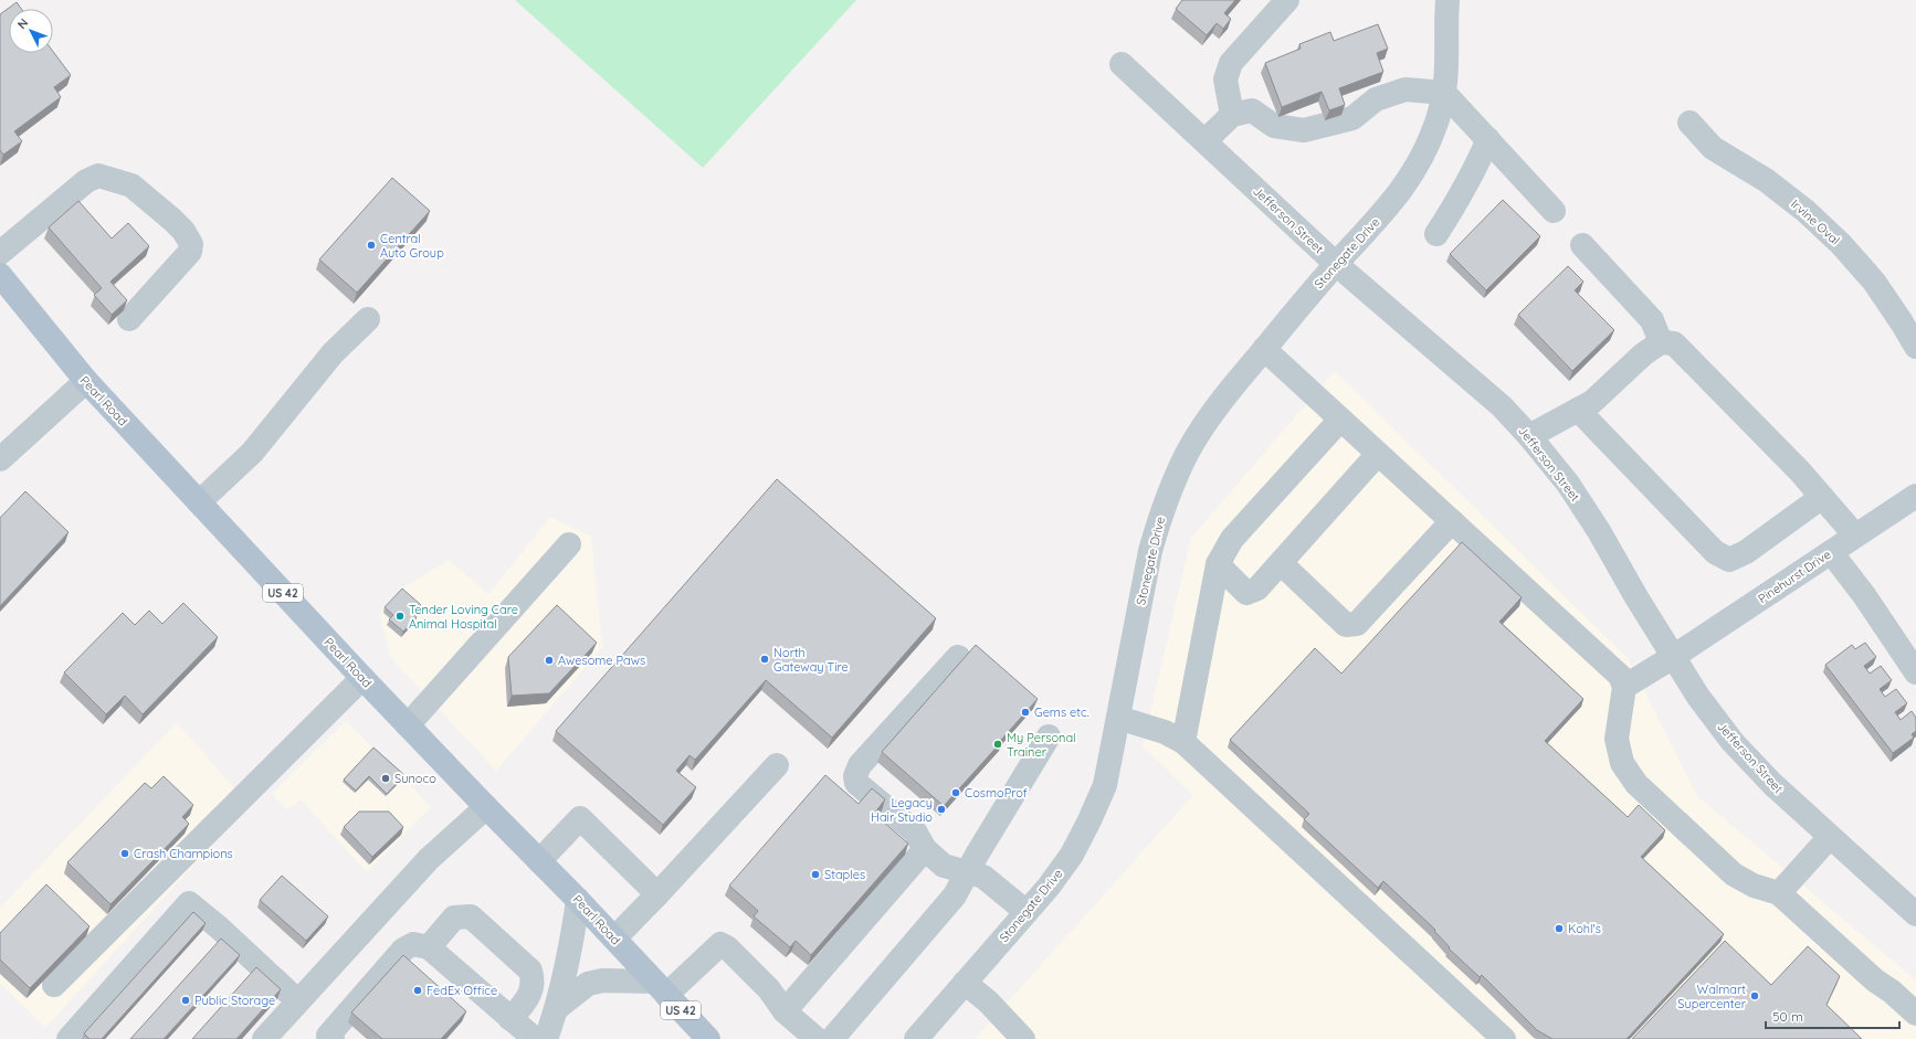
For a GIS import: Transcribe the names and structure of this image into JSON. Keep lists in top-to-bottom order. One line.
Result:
{"streets":{"main road":["Pearl Road","US 42"],"street":["Jefferson Street","Irvine Oval","Stonegate Drive","Pinehurst Drive"]},"crossings":[["Jefferson Street","Stonegate Drive"],["Jefferson Street","Pinehurst Drive"]],"places":["Central Auto Group","Tender Loving Care Animal Hospital","North Gateway Tire","Awesome Paws","Gems etc.","My Personal Trainer","Sunoco","CosmoProf","Legacy Hair Studio","Crash Champions","Staples","Kohl's","FedEx Office","Walmart Supercenter","Public Storage"],"scale_bar":"50 m","north":"top left"}
